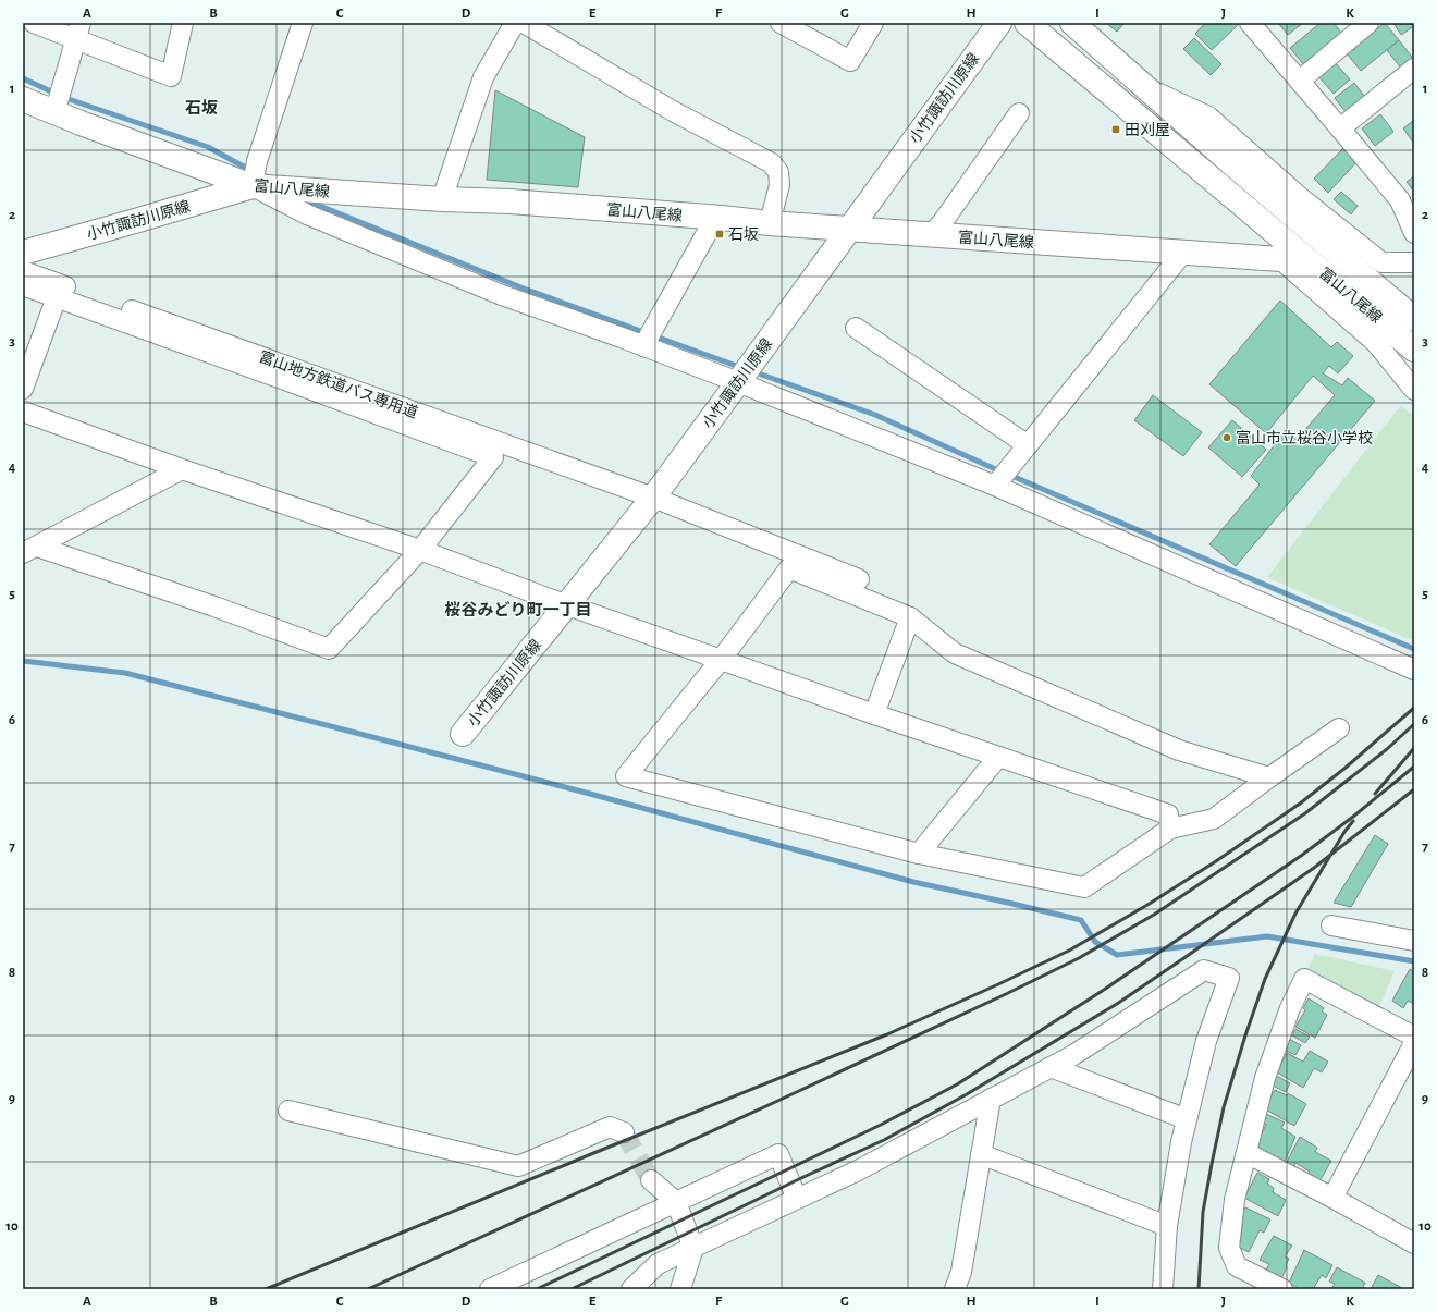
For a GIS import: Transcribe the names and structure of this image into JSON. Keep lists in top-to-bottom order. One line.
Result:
{"streets":{"main road":["小竹諏訪川原線","富山八尾線"],"street":["富山地方鉄道バス専用道"]},"crossings":[["小竹諏訪川原線","富山八尾線"],["小竹諏訪川原線","富山地方鉄道バス専用道"]],"districts":["石坂","桜谷みどり町一丁目"],"places":{"transit":["田刈屋","石坂"],"other":["富山市立桜谷小学校"]},"grid":{"columns":["A","B","C","D","E","F","G","H","I","J","K"],"rows":["1","2","3","4","5","6","7","8","9","10"]}}
